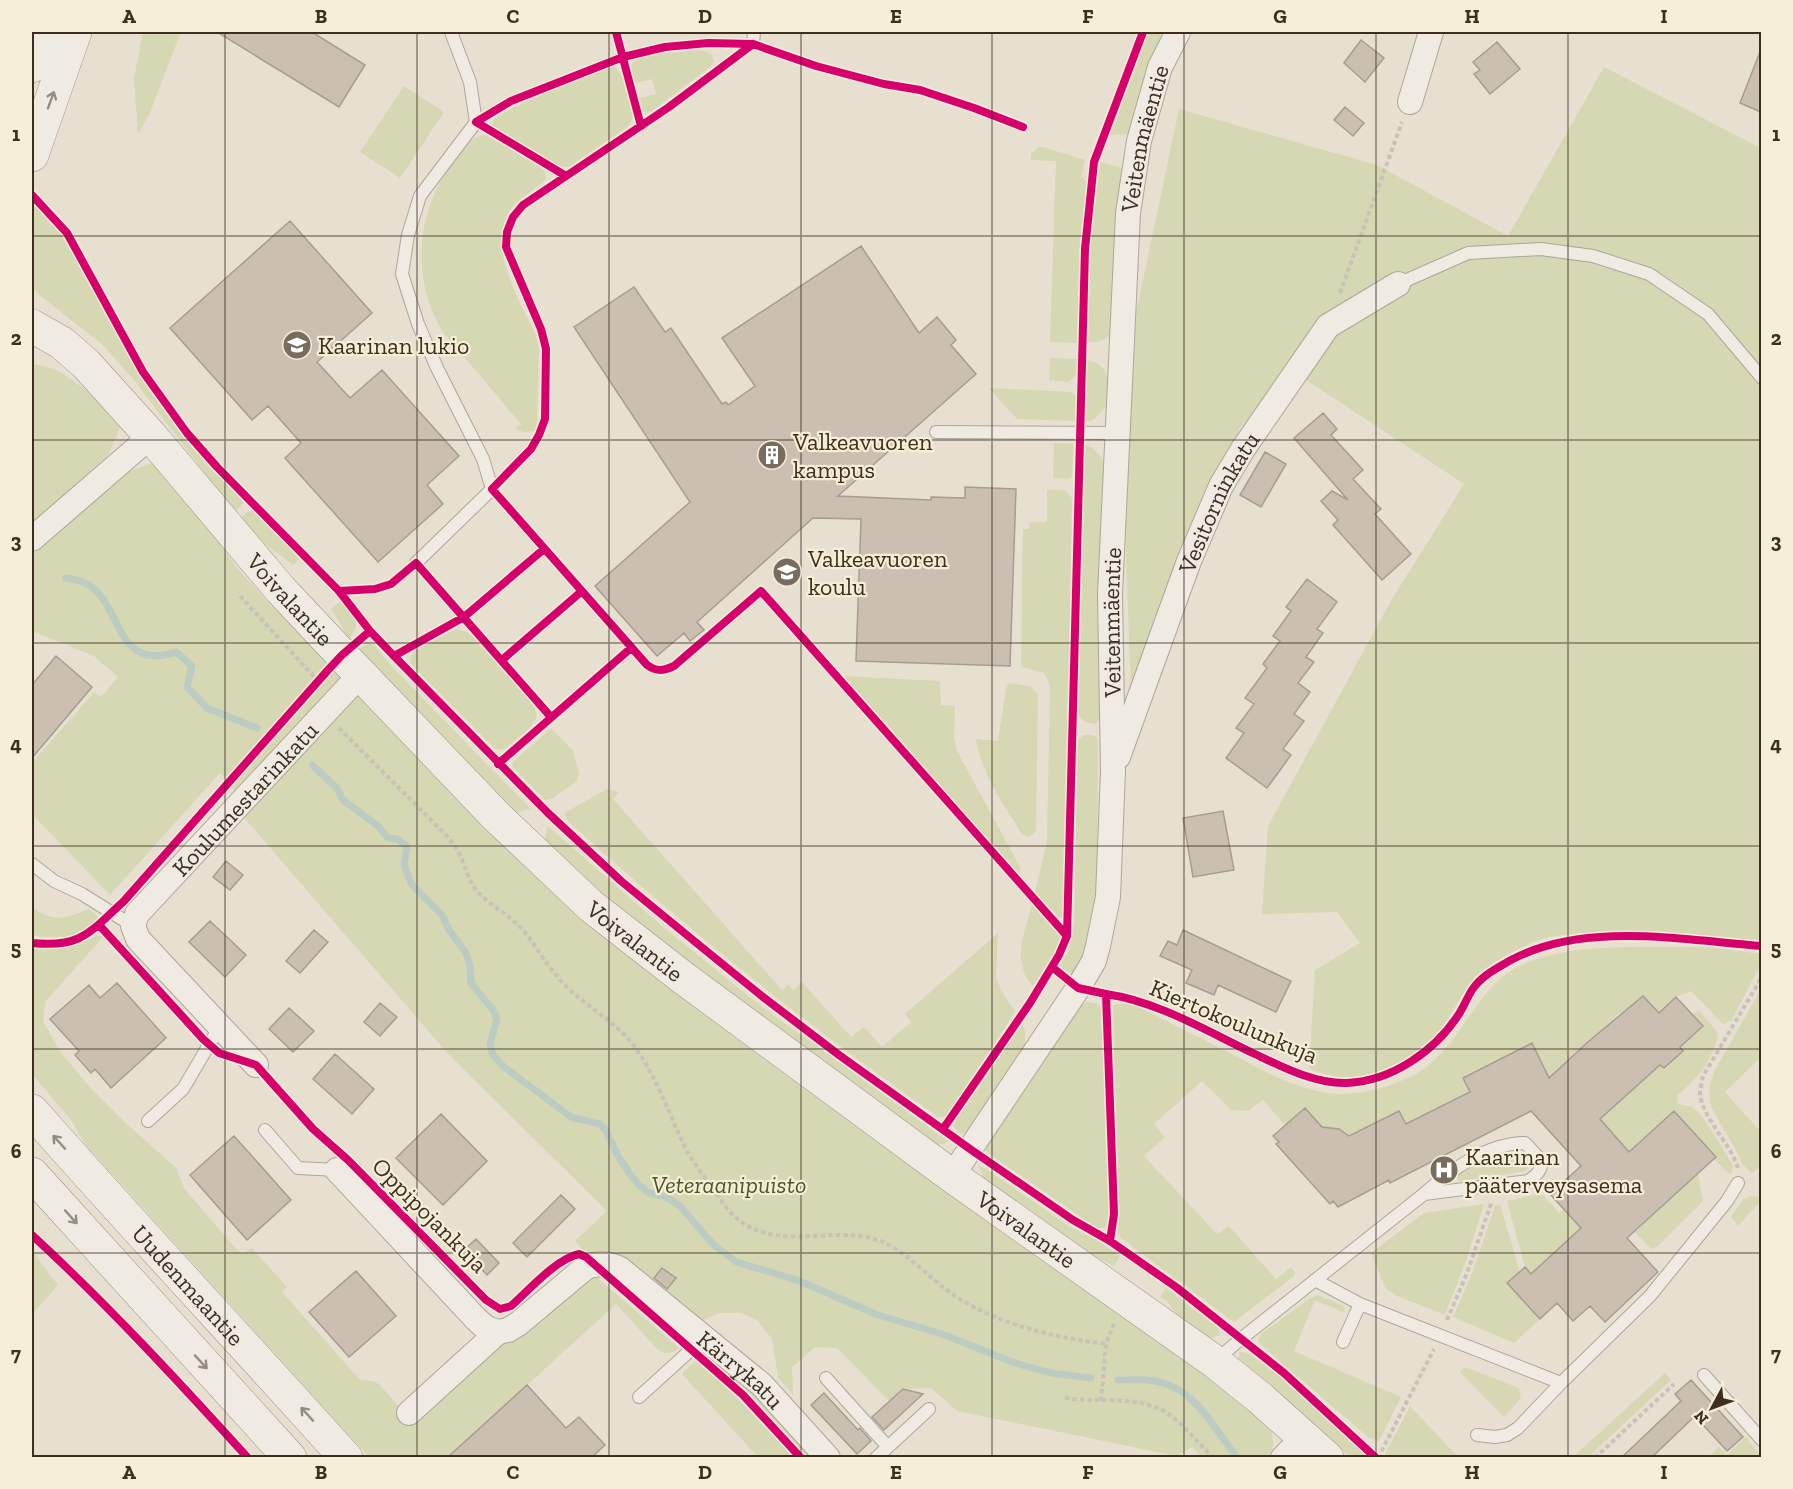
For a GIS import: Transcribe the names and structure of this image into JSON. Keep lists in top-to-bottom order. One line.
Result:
{"streets":{"street":["Veitenmäentie","Vesitorninkatu","Voivalantie","Koulumestarinkatu","Uudenmaantie","Kärrykatu"],"cycle path":["Kiertokoulunkuja","Oppipojankuja"]},"crossings":[["Veitenmäentie","Vesitorninkatu"],["Veitenmäentie","Voivalantie"],["Voivalantie","Koulumestarinkatu"]],"parks":["Veteraanipuisto"],"places":{"school or university":["Kaarinan lukio","Valkeavuoren koulu"],"building":["Valkeavuoren kampus"],"hospital":["Kaarinan pääterveysasema"]},"north":"bottom left","grid":{"columns":["A","B","C","D","E","F","G","H","I"],"rows":["1","2","3","4","5","6","7"]}}
